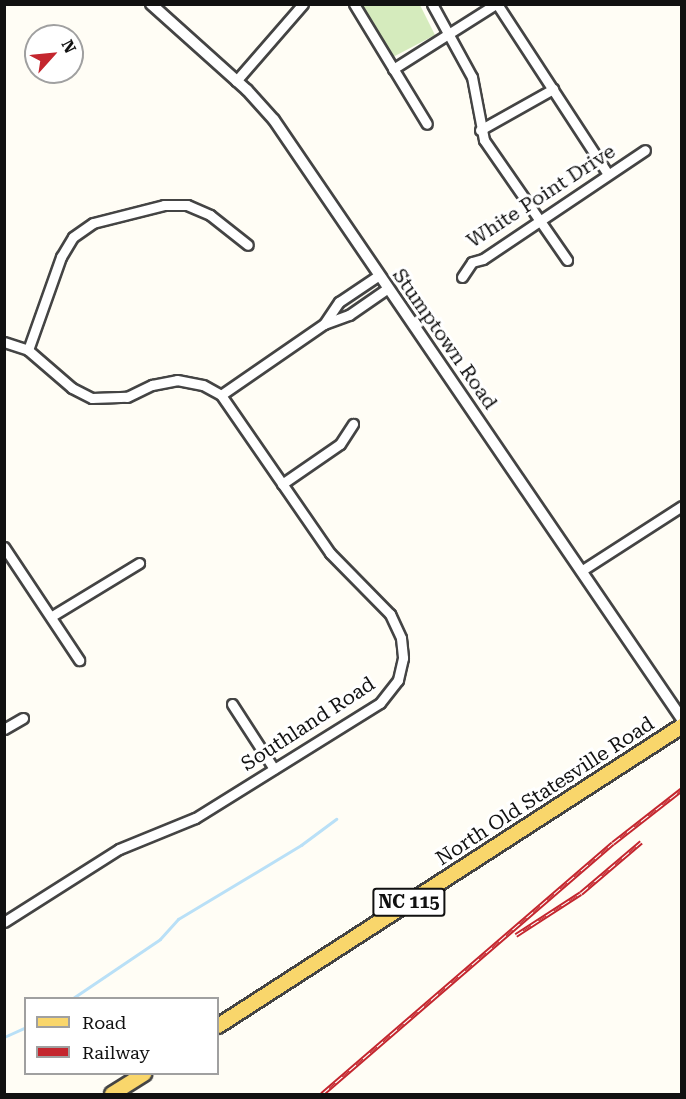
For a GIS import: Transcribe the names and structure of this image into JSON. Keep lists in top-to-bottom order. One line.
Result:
{"streets":{"main road":["North Old Statesville Road","NC 115"],"street":["White Point Drive","Stumptown Road","Southland Road"]},"legend":["Road","Railway"],"north":"top right"}
